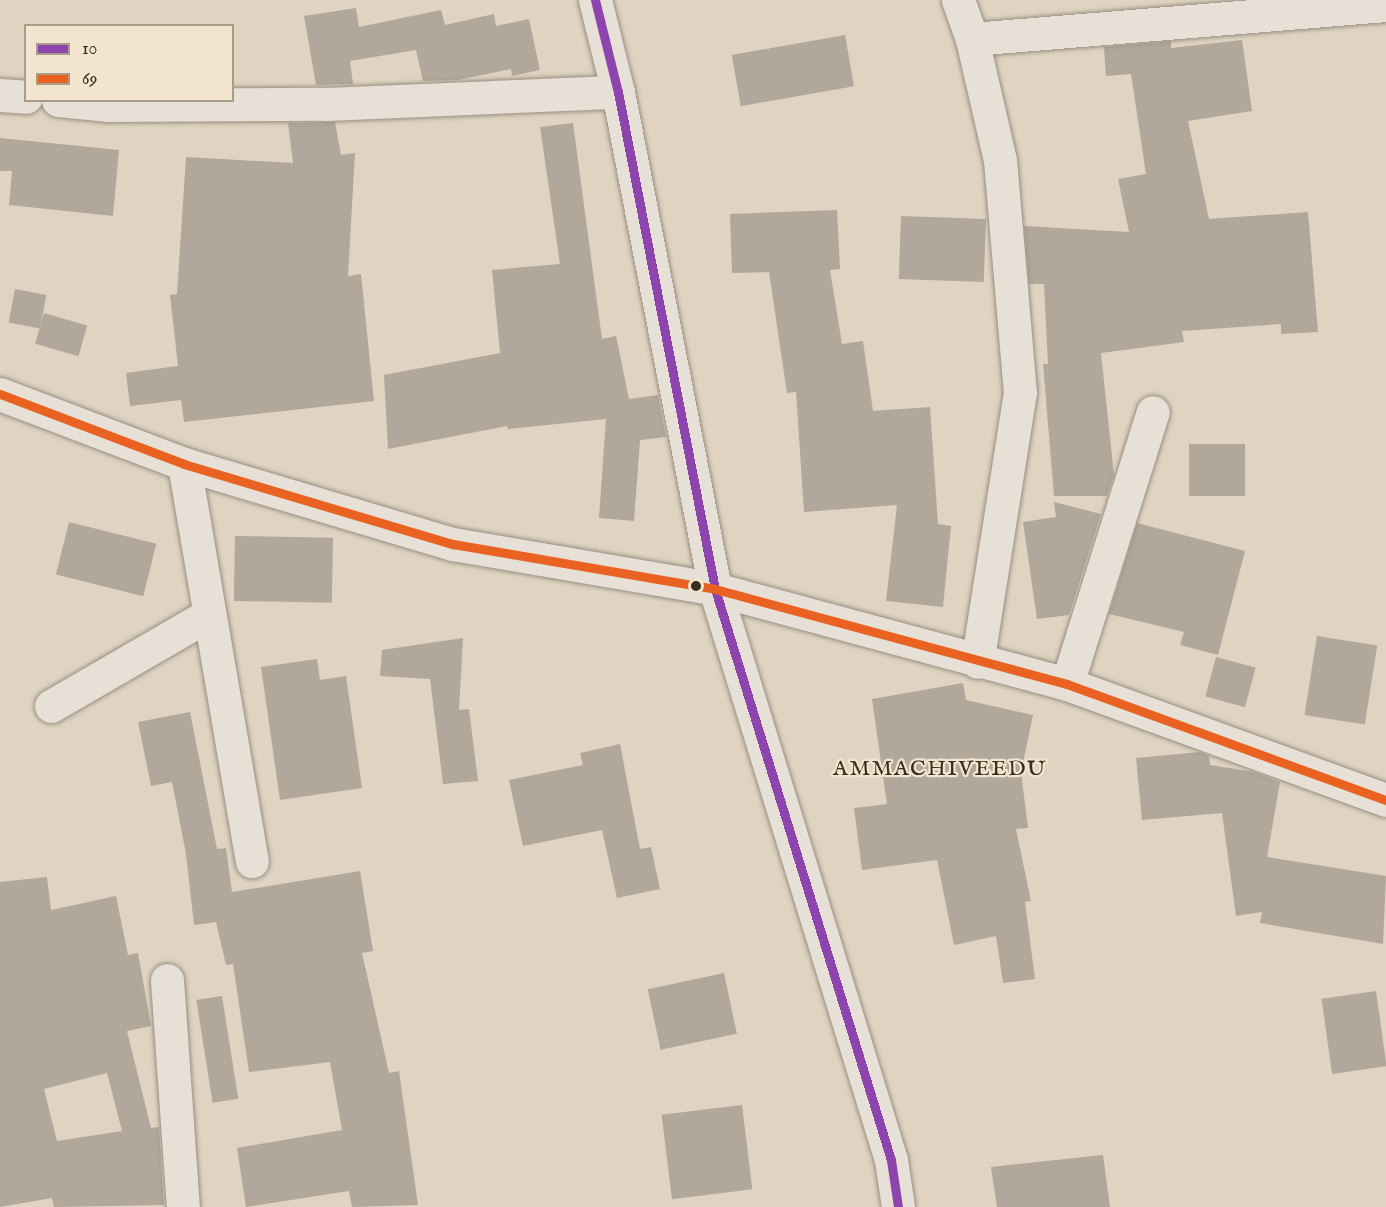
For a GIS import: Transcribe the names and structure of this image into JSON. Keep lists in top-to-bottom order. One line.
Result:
{"districts":["AMMACHIVEEDU"],"lines":["transit line 10","transit line 69"],"legend":["10","69"]}
